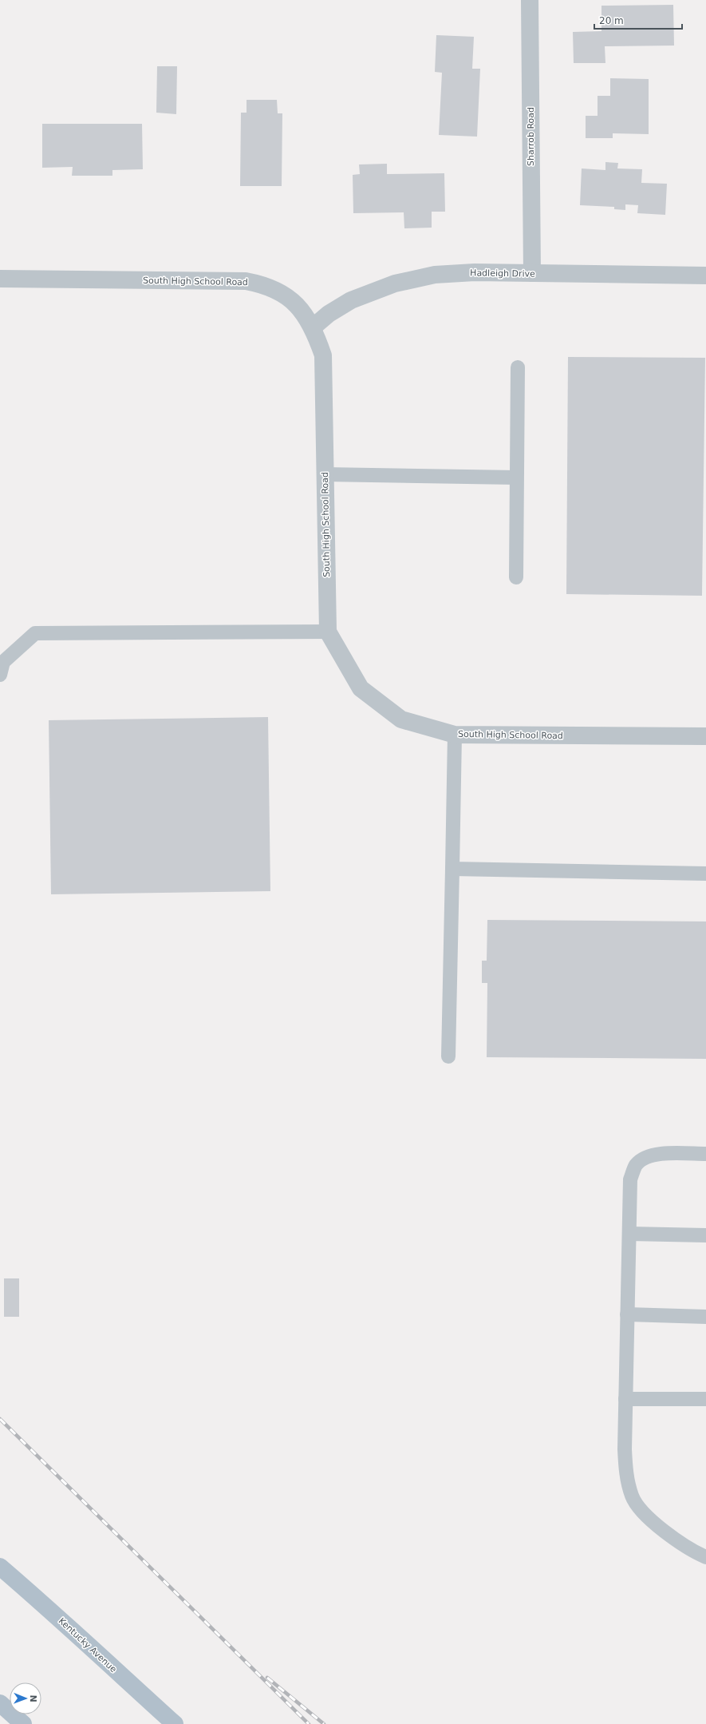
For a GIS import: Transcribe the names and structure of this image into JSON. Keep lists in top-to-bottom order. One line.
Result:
{"streets":{"main road":["Kentucky Avenue"],"street":["Sharrob Road","Hadleigh Drive","South High School Road"]},"crossings":[["Sharrob Road","Hadleigh Drive"],["Hadleigh Drive","South High School Road"]],"scale_bar":"20 m","north":"right"}
